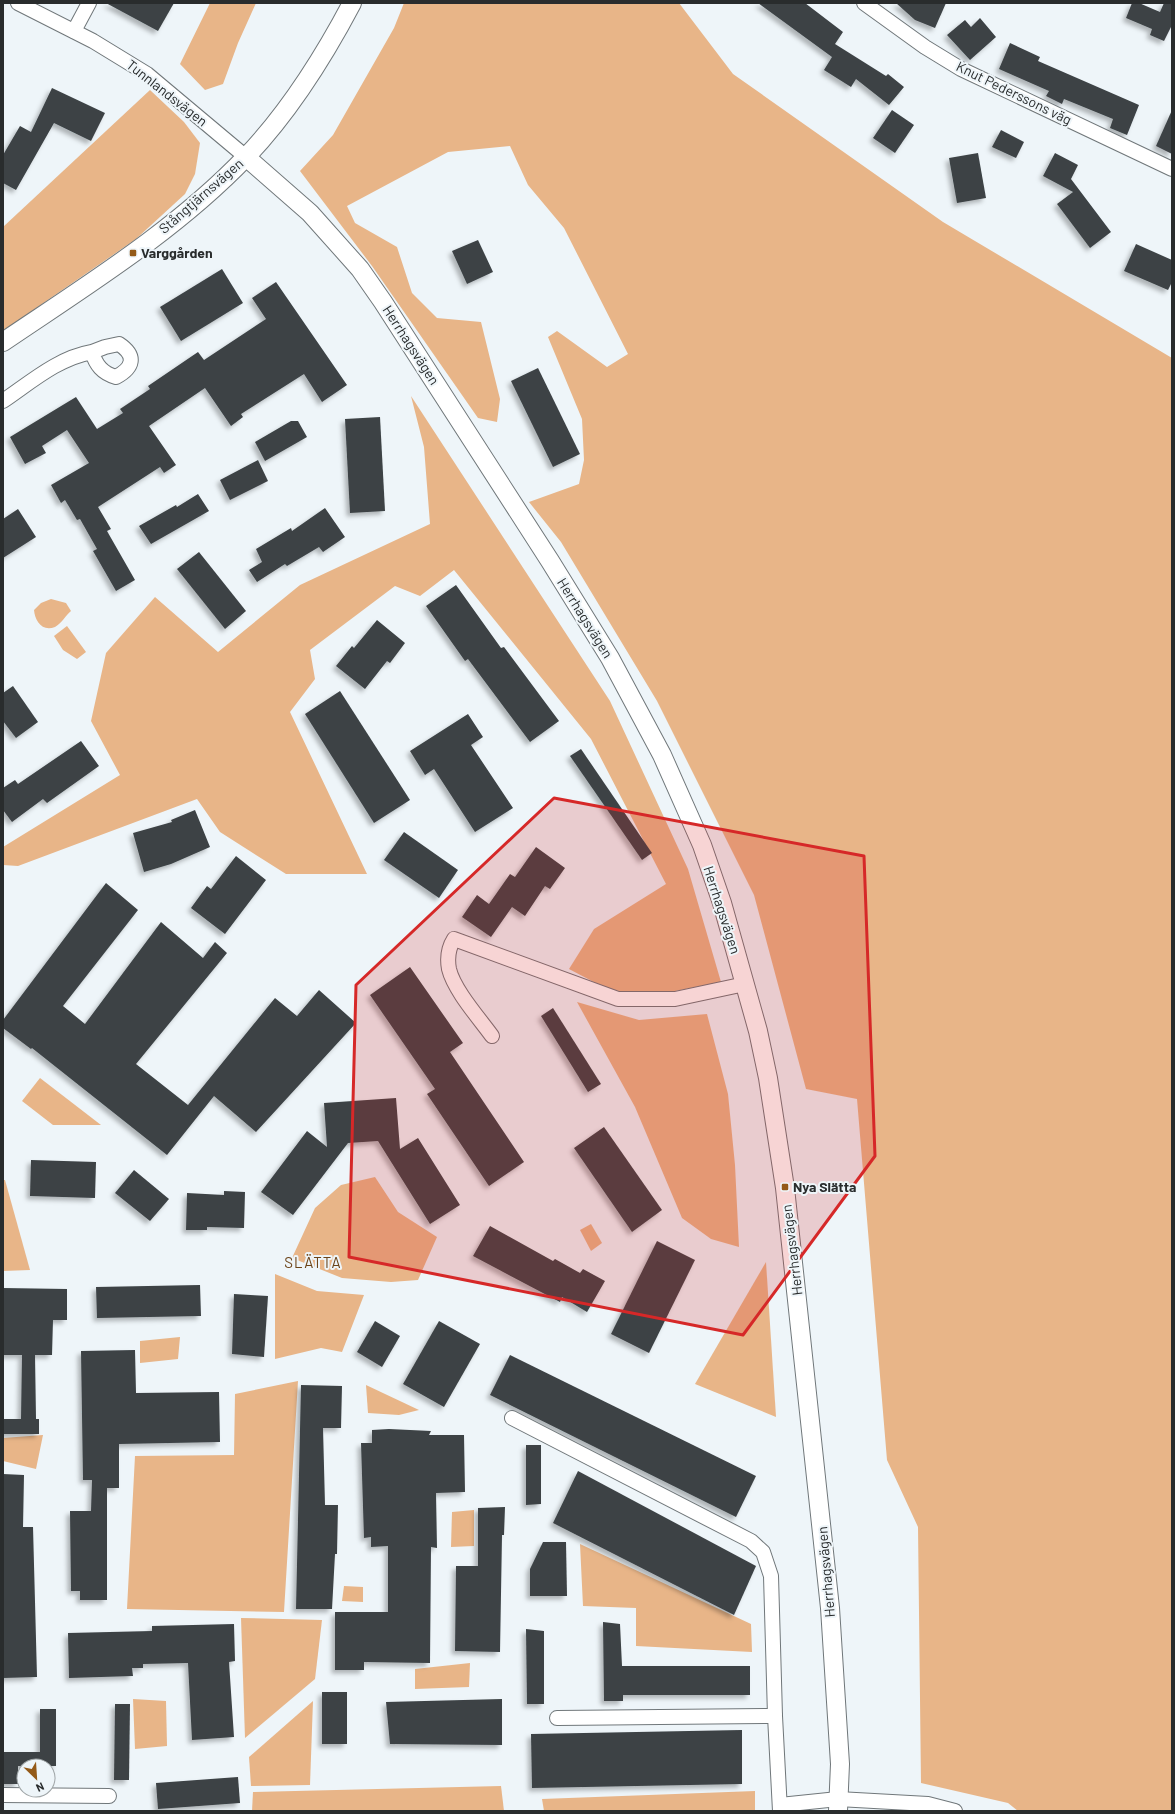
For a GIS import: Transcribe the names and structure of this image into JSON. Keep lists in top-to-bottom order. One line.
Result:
{"streets":{"street":["Tunnlandsvägen","Knut Pederssons väg","Stångtjärnsvägen","Herrhagsvägen"]},"crossings":[["Tunnlandsvägen","Stångtjärnsvägen"],["Tunnlandsvägen","Herrhagsvägen"],["Stångtjärnsvägen","Herrhagsvägen"]],"districts":["SLÄTTA"],"places":{"transit":["Varggården","Nya Slätta"]},"north":"bottom right"}
